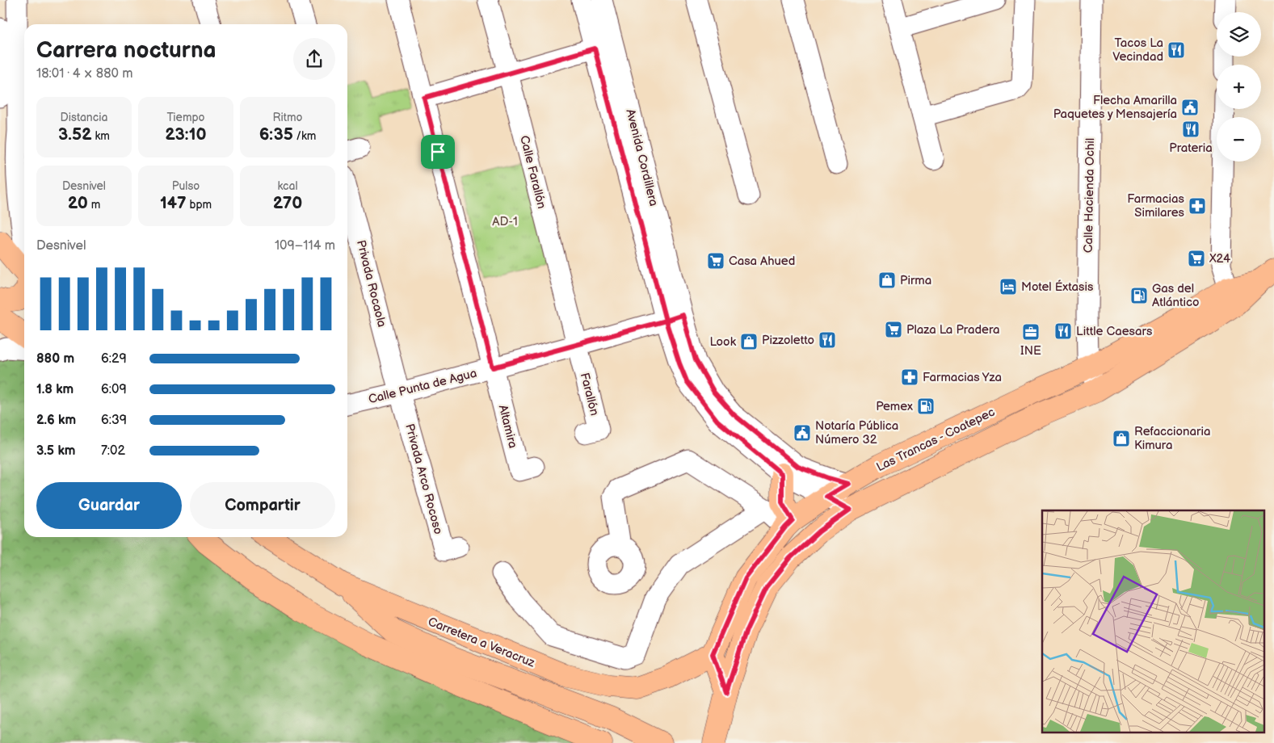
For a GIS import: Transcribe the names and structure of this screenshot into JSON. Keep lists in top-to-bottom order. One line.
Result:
{"streets":{"main road":["Las Trancas - Coatepec","Carretera a Veracruz"],"street":["Avenida Cordillera","Calle Farallón","Calle Hacienda Ochil","Privada Rocaola","Calle Punta de Agua","Farallón","Altamira","Privada Arco Rocoso"]},"crossings":[["Avenida Cordillera","Calle Punta de Agua"],["Avenida Cordillera","Las Trancas - Coatepec"],["Calle Farallón","Calle Punta de Agua"],["Calle Farallón","Farallón"],["Calle Hacienda Ochil","Las Trancas - Coatepec"],["Privada Rocaola","Calle Punta de Agua"],["Privada Rocaola","Privada Arco Rocoso"],["Calle Punta de Agua","Farallón"],["Calle Punta de Agua","Altamira"],["Calle Punta de Agua","Privada Arco Rocoso"],["Las Trancas - Coatepec","Carretera a Veracruz"]],"parks":["AD-1"],"places":{"restaurant":["Tacos La Vecindad","Prateria","Little Caesars","Pizzoletto"],"public building":["Flecha Amarilla Paquetes y Mensajería","Notaría Pública Número 32"],"pharmacy":["Farmacias Similares","Farmacias Yza"],"supermarket":["X24","Casa Ahued","Plaza La Pradera"],"shop":["Pirma","Look","Refaccionaria Kimura"],"hotel":["Motel Éxtasis"],"fuel station":["Gas del Atlántico","Pemex"],"office":["INE"]},"page":{"map_buttons":["+","−"],"heading":["Carrera nocturna","18:01 · 4 × 880 m"],"stats":[["Distancia","3.52 km"],["Tiempo","23:10"],["Ritmo","6:35 /km"],["Desnivel","20 m"],["Pulso","147 bpm"],["kcal","270"]],"chart":["Desnivel","109–114 m"],"list":[{"name":"880 m","note":"6:29"},{"name":"1.8 km","note":"6:09"},{"name":"2.6 km","note":"6:39"},{"name":"3.5 km","note":"7:02"}],"buttons":["Guardar","Compartir"]}}
